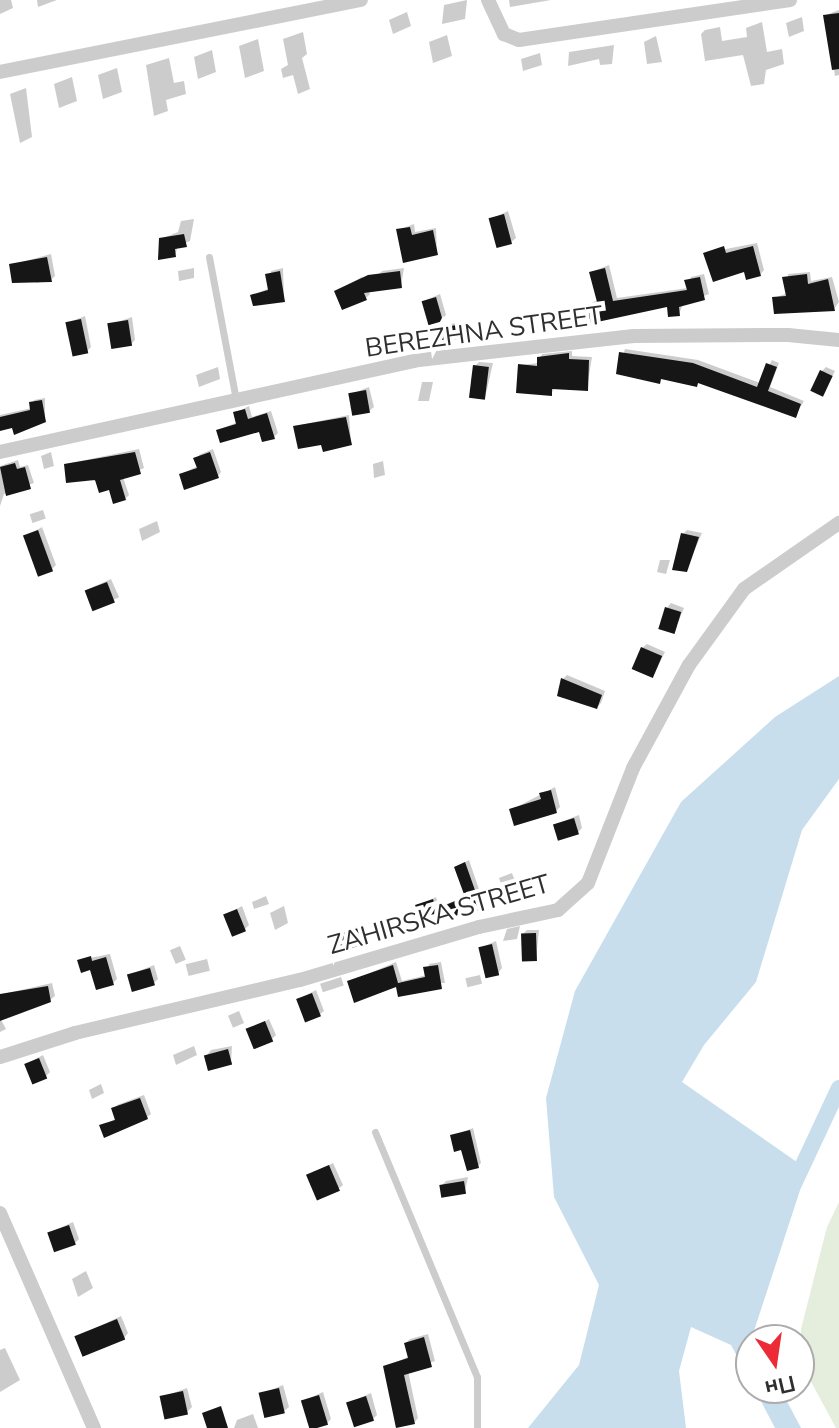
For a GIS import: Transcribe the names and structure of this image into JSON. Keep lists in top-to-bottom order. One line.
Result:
{"streets":{"street":["BEREZHNA STREET","ZAHIRSKA STREET"]},"north":"bottom"}
